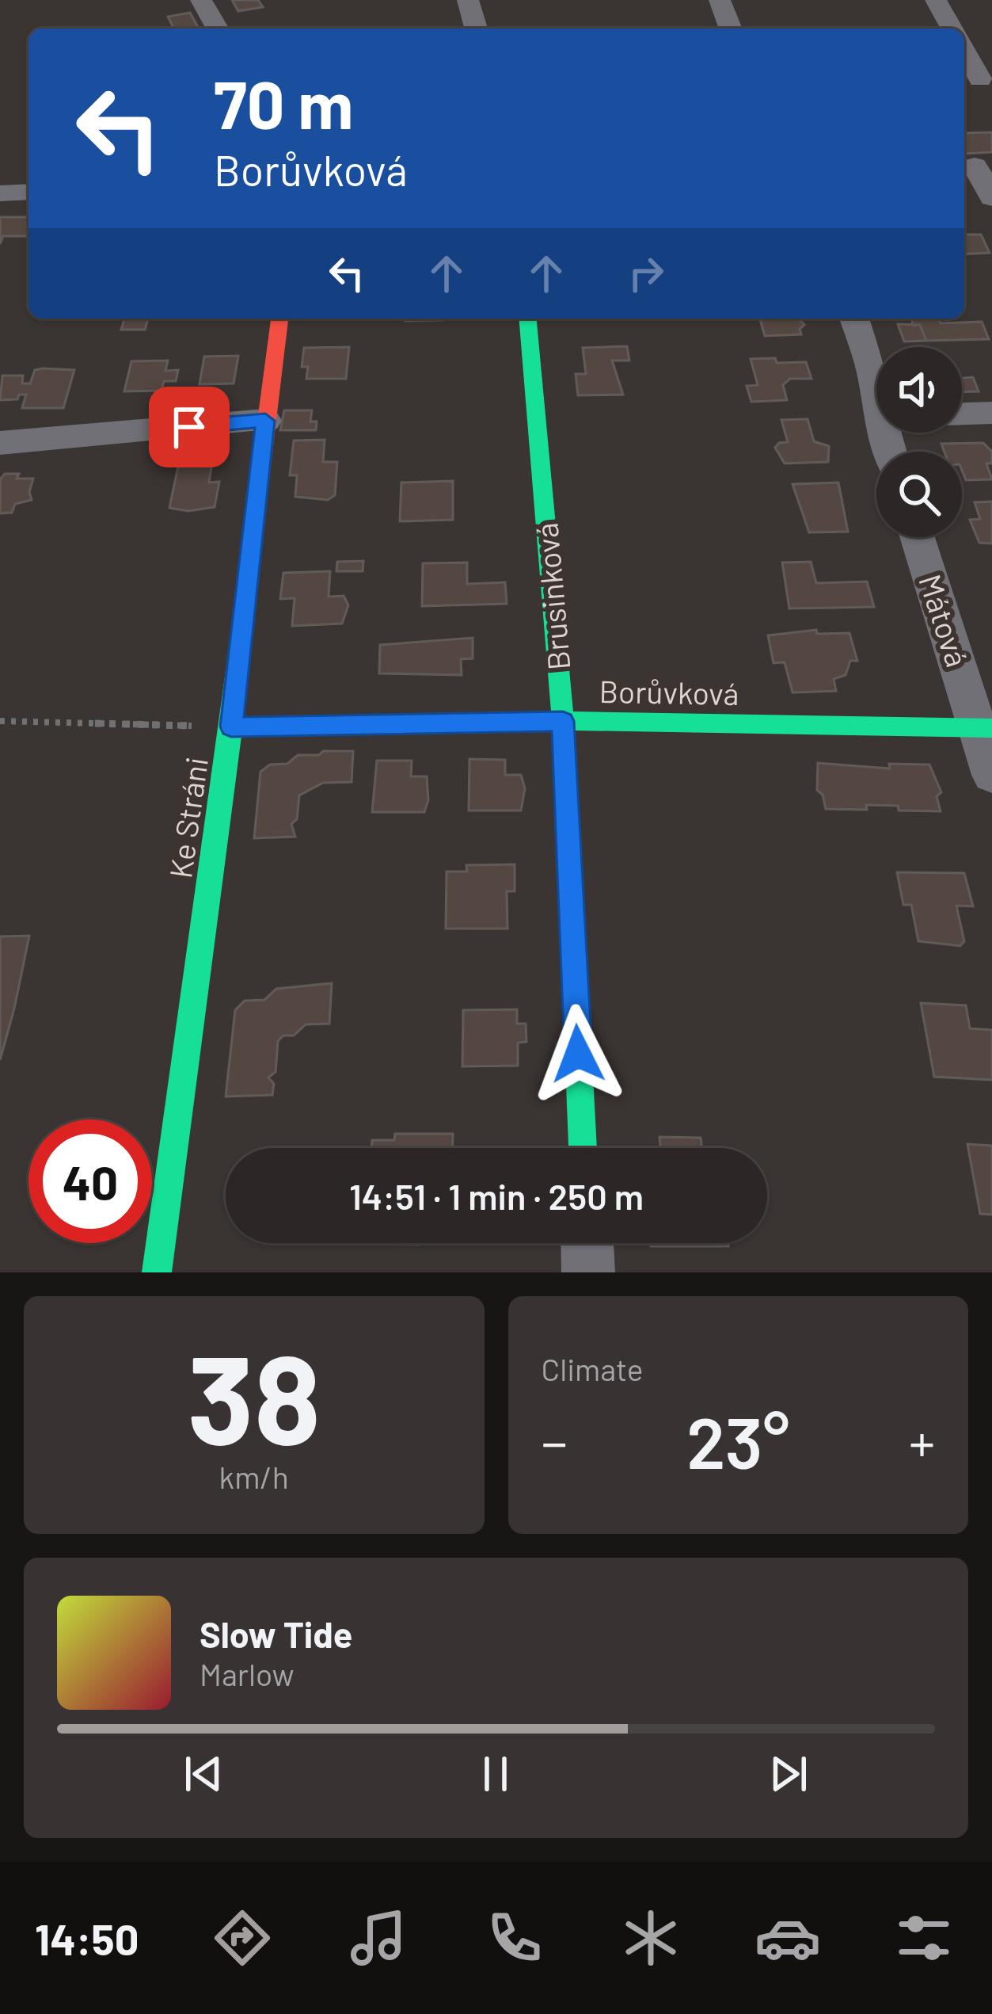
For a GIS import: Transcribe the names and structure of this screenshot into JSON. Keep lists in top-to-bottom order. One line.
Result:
{"streets":{"street":["Brusinková","Mátová","Borůvková","Ke Stráni"]},"crossings":[["Brusinková","Borůvková"],["Mátová","Borůvková"],["Borůvková","Ke Stráni"]],"page":{"turn":["70 m","Borůvková"],"limit":"40","trip":"14:51 · 1 min · 250 m","tile":[["38","km/h"],"Climate"],"heat":["−","23°","+"],"song":["Slow Tide","Marlow"],"tabs":"14:50"}}
